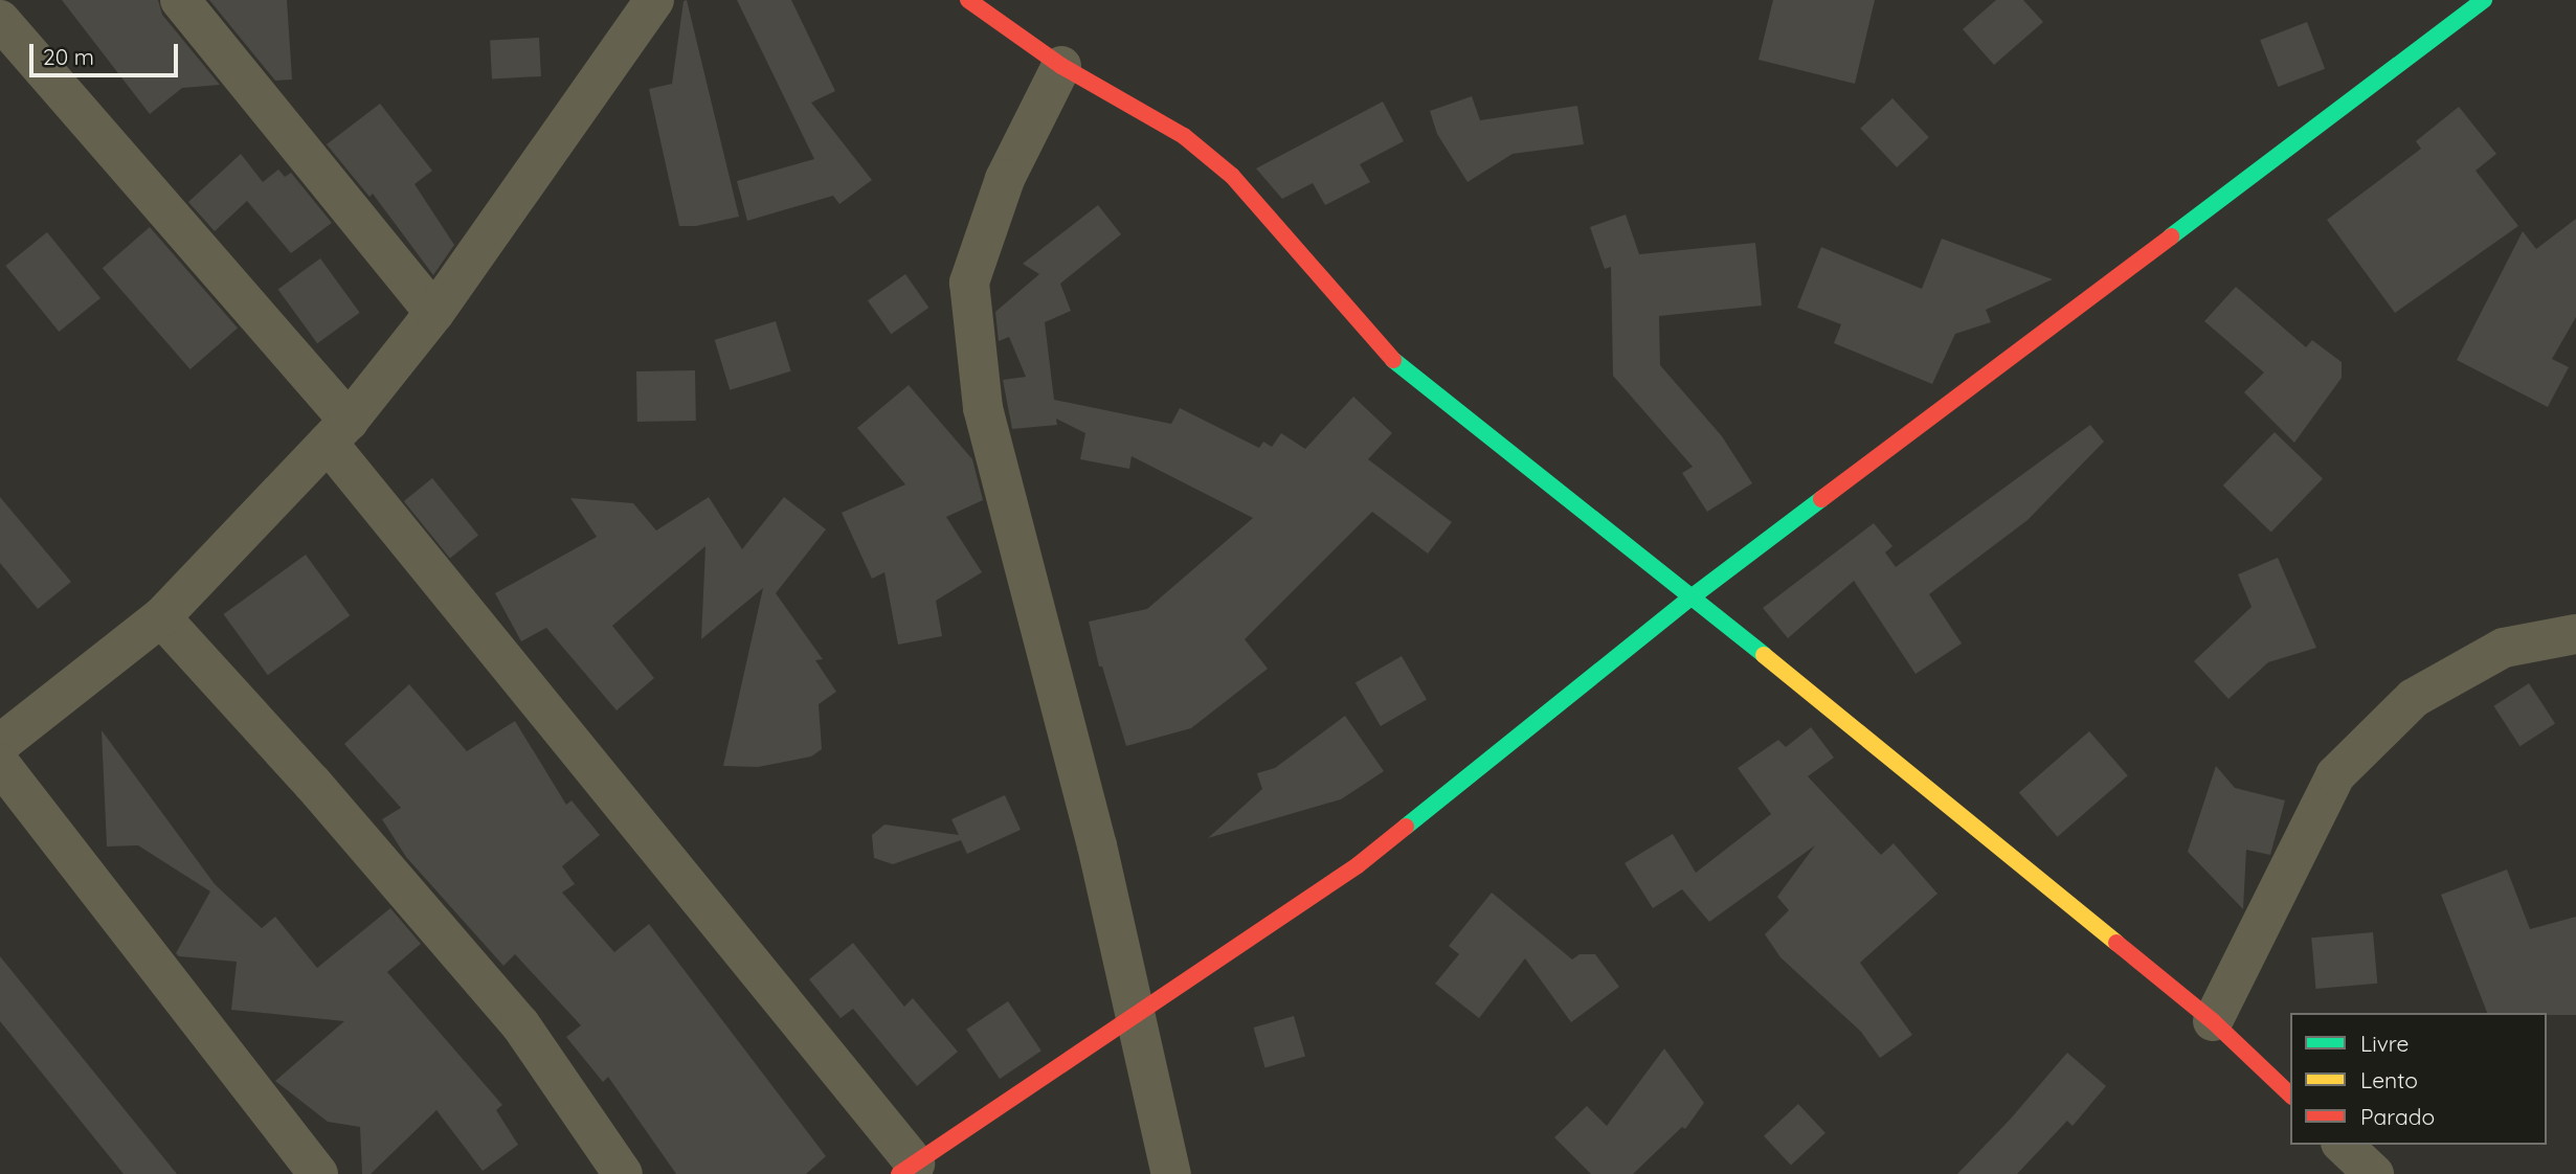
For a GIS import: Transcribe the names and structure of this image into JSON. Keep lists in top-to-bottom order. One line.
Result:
{"legend":["Livre","Lento","Parado"],"scale_bar":"20 m"}
